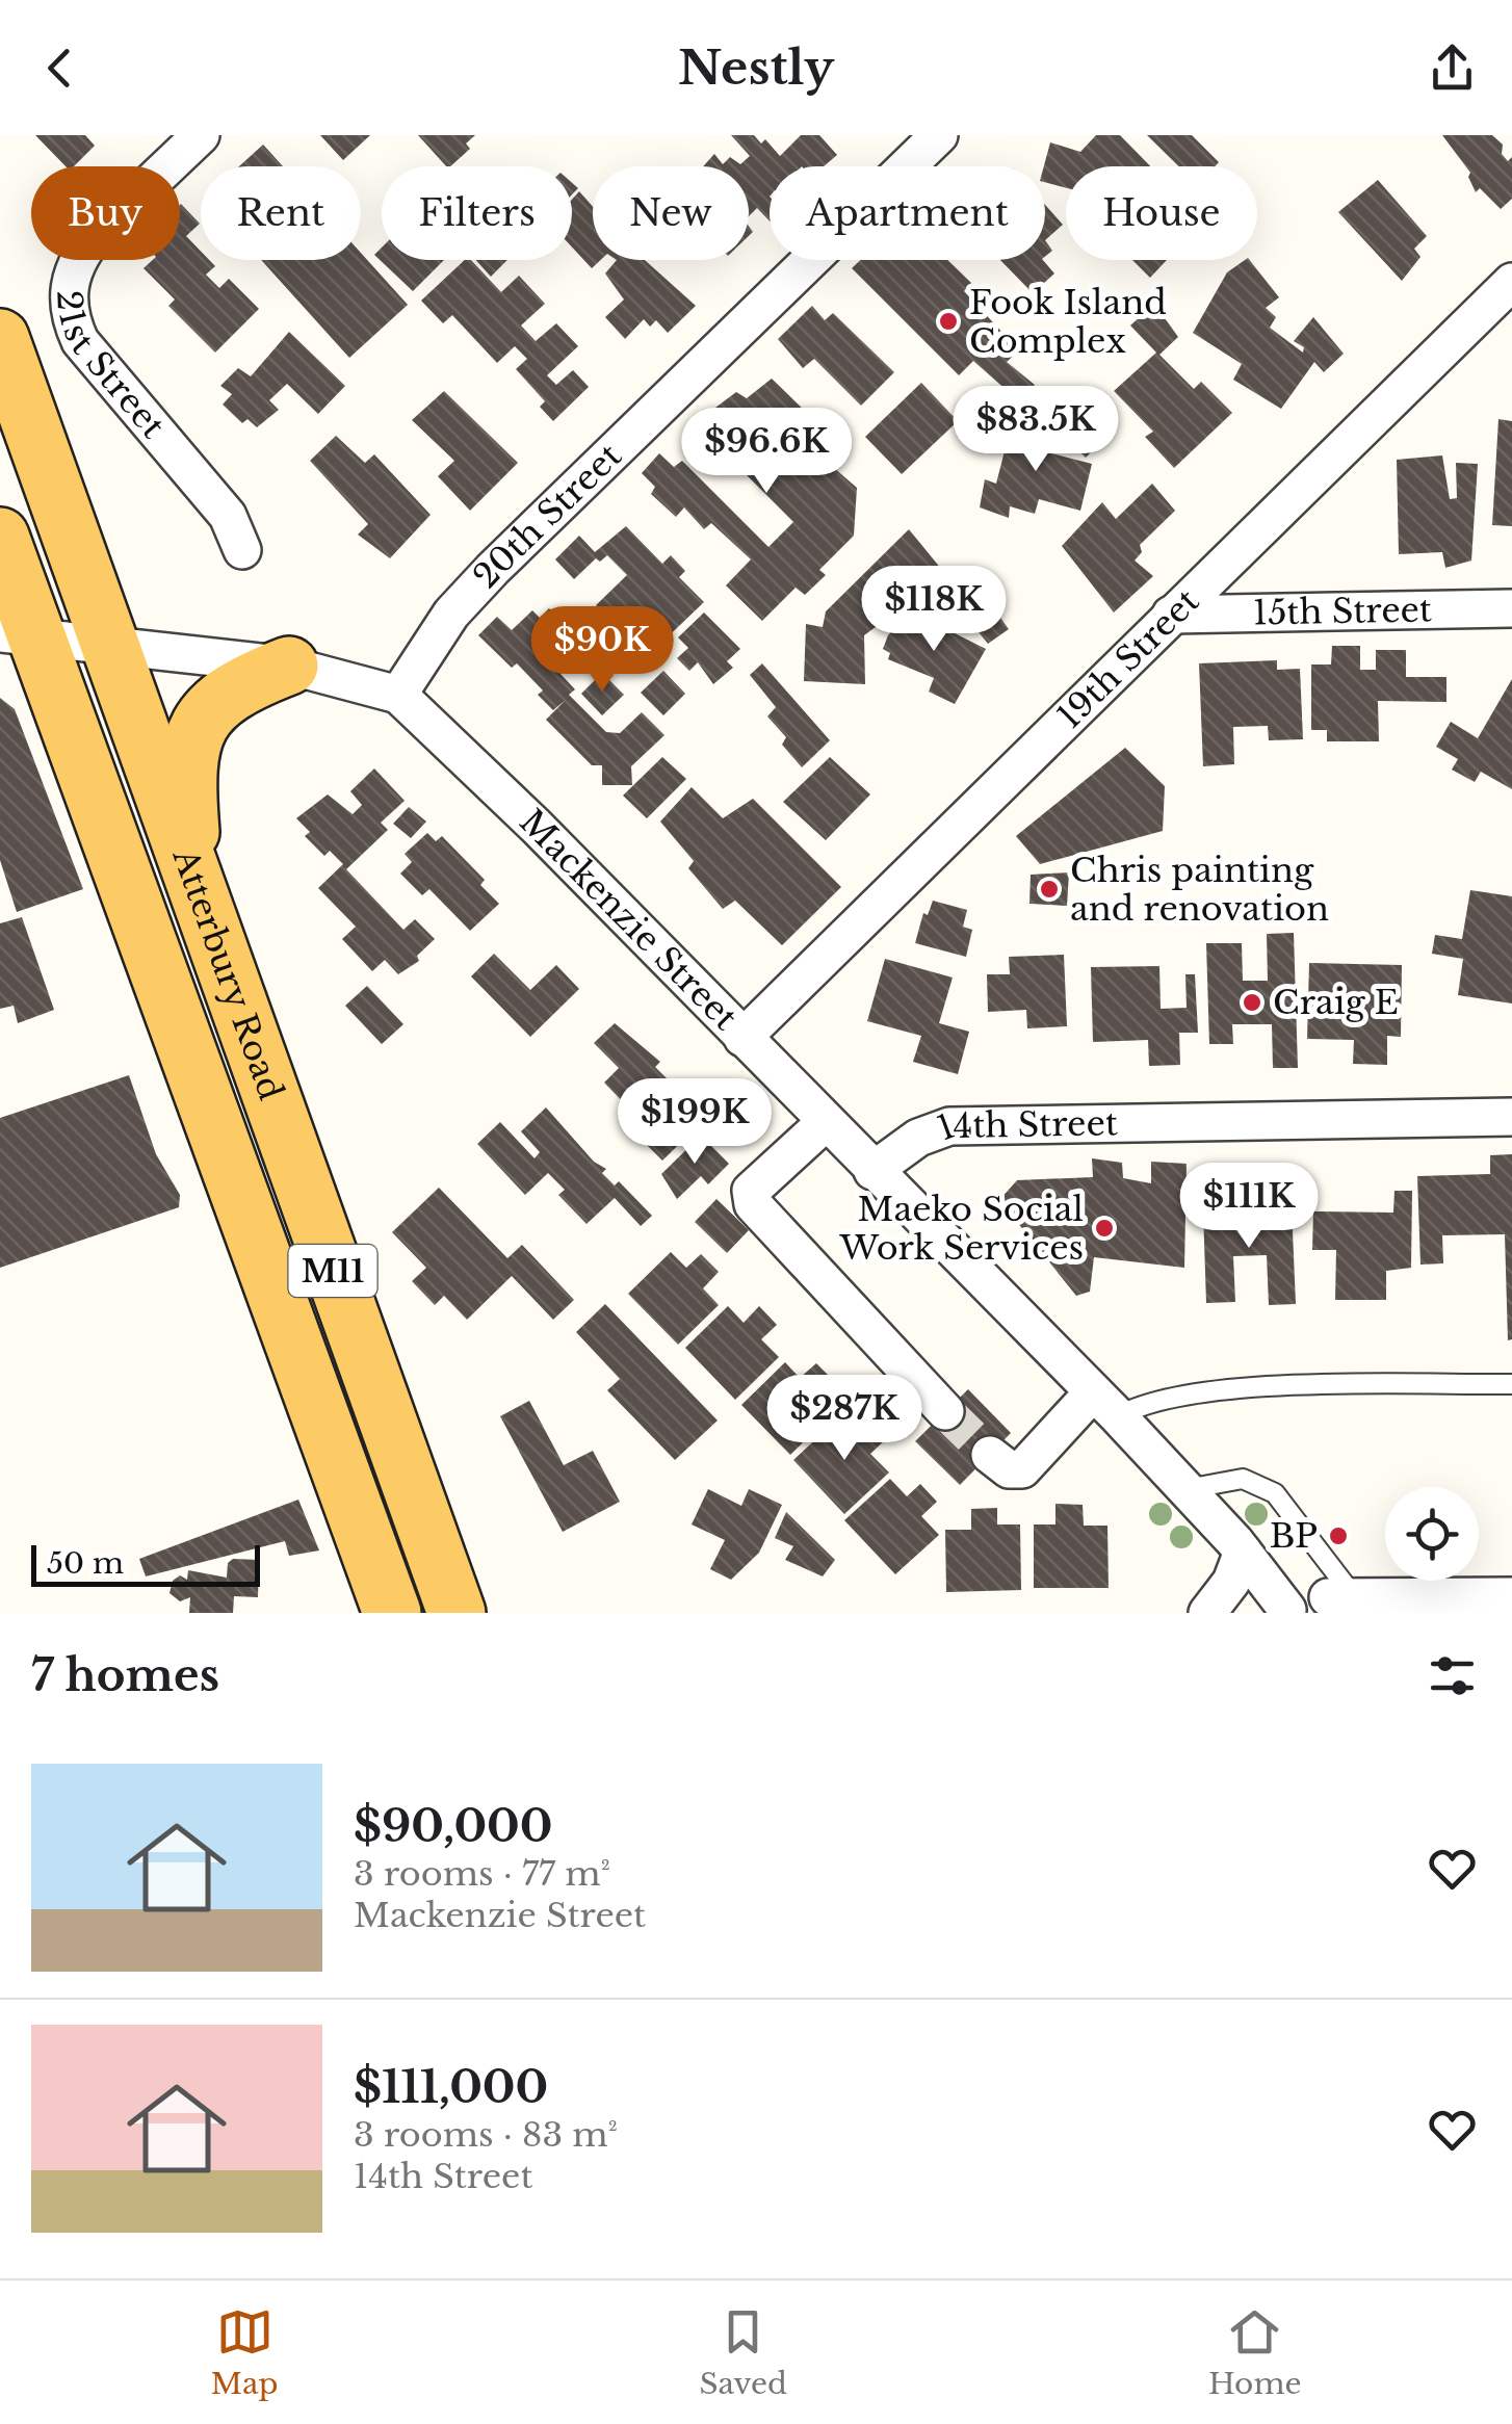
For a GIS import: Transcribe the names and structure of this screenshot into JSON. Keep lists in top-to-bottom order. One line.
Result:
{"streets":{"main road":["Atterbury Road","M11"],"street":["21st Street","20th Street","15th Street","19th Street","Mackenzie Street","14th Street"]},"crossings":[["20th Street","Mackenzie Street"],["15th Street","19th Street"],["19th Street","Mackenzie Street"],["Mackenzie Street","Atterbury Road"],["Mackenzie Street","14th Street"]],"places":["Fook Island Complex","Chris painting and renovation","Craig E","Maeko Social Work Services","BP"],"scale_bar":"50 m","page":{"header":"Nestly","chip":["Buy","Rent","Filters","New","Apartment","House"],"price":["$83.5K","$96.6K","$118K","$90K","$199K","$111K","$287K"],"scale":"50 m","heading":"7 homes","list":[{"name":"$90,000","note":"3 rooms · 77 m² · Mackenzie Street"},{"name":"$111,000","note":"3 rooms · 83 m² · 14th Street"}],"tabs":["Map","Saved","Home"]}}
